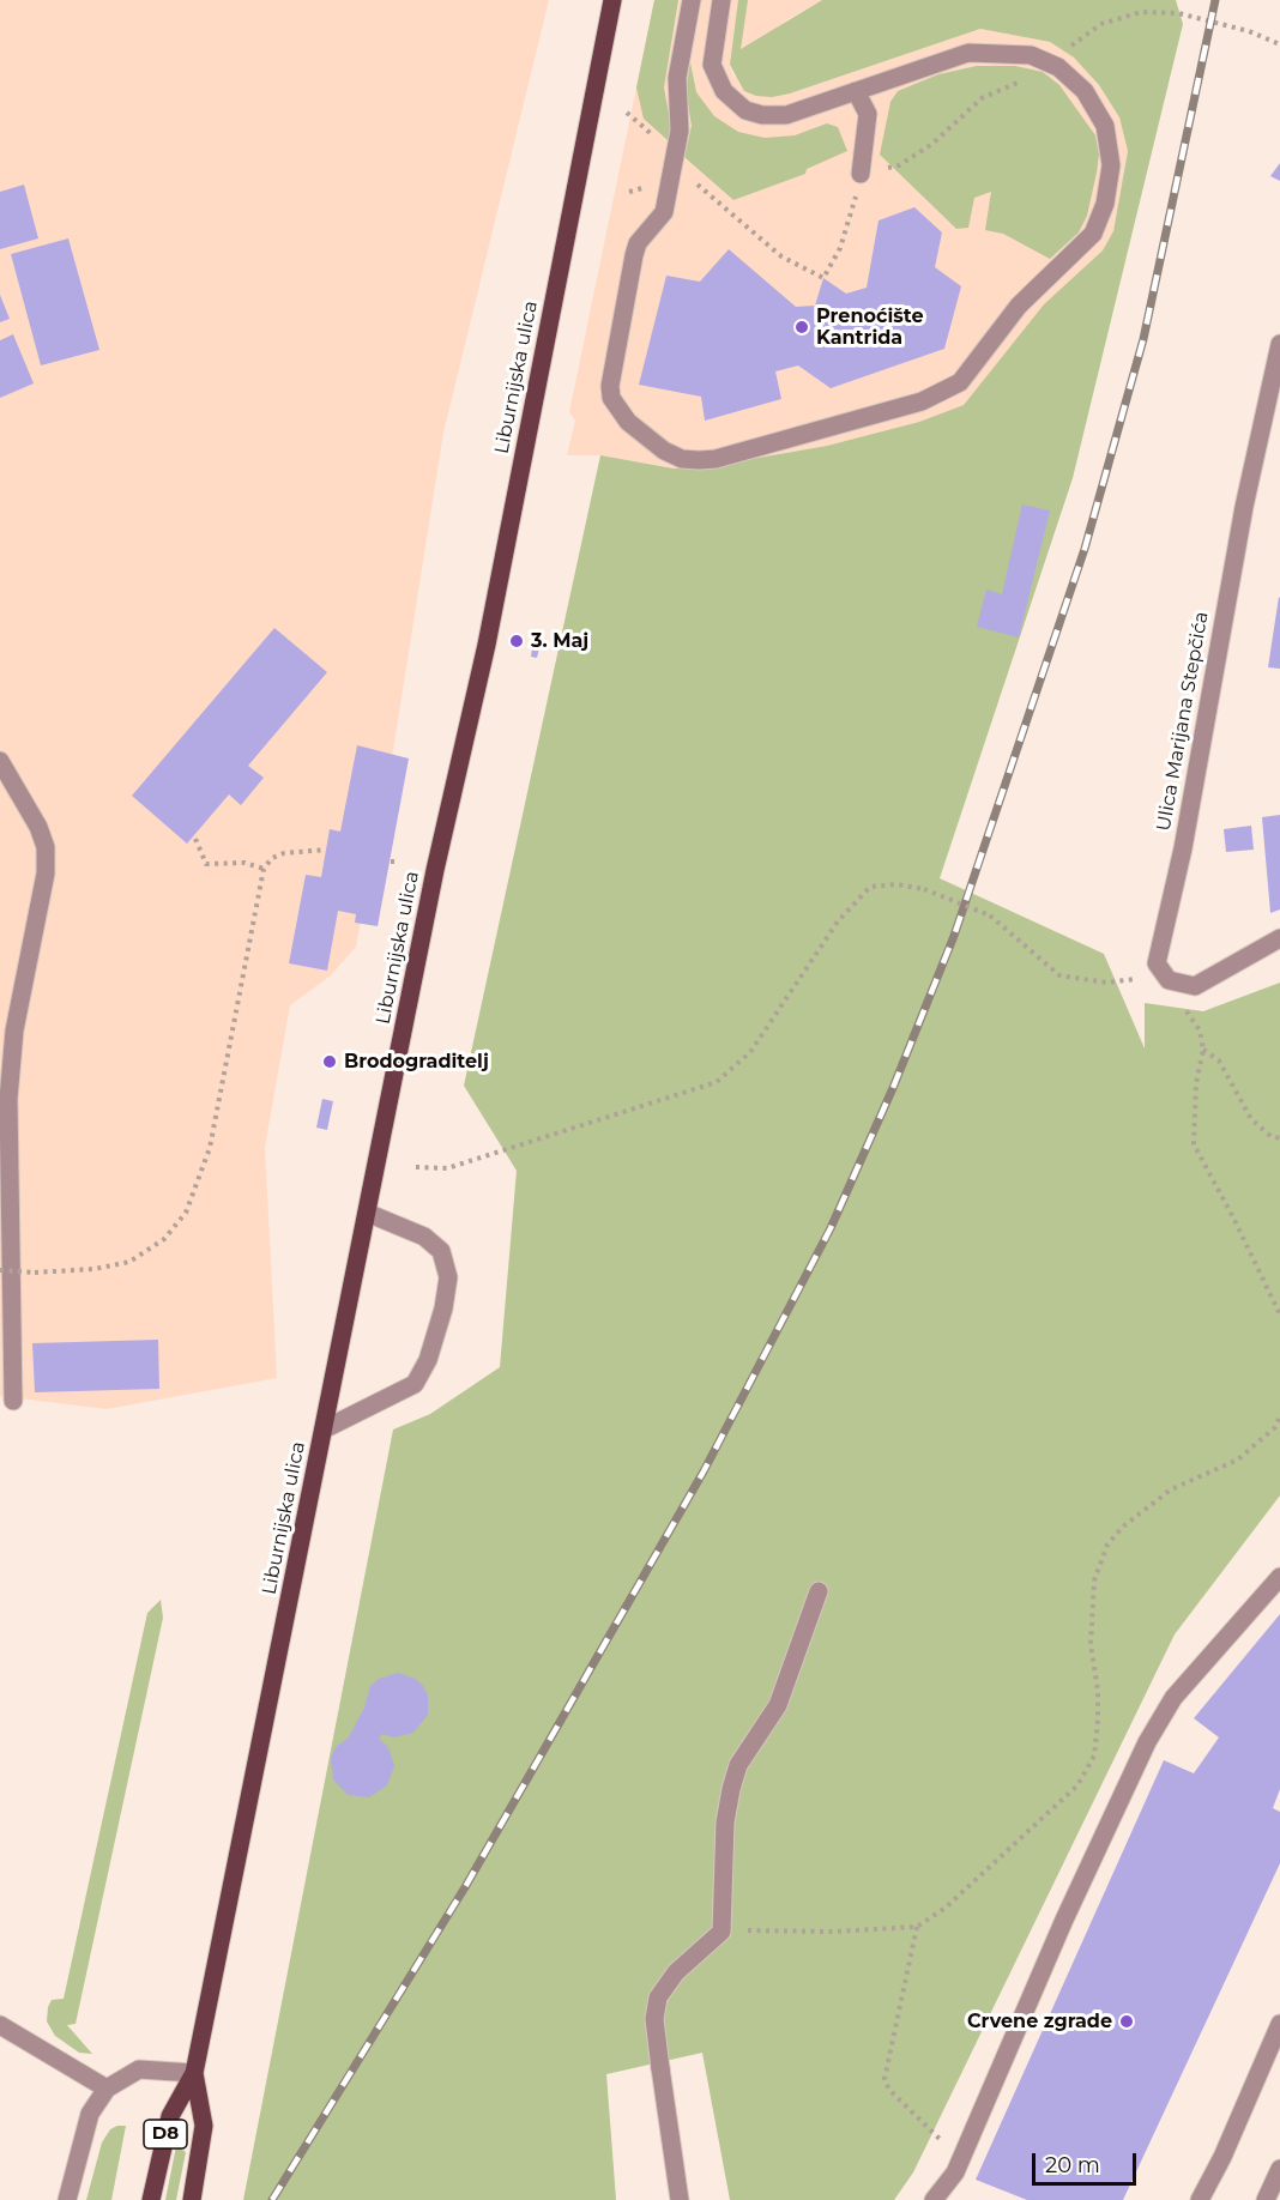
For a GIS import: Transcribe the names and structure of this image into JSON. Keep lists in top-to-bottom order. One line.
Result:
{"streets":{"main road":["Liburnijska ulica","D8"],"street":["Ulica Marijana Stepčića"]},"places":["Prenoćište Kantrida","3. Maj","Brodograditelj","Crvene zgrade"],"scale_bar":"20 m"}
